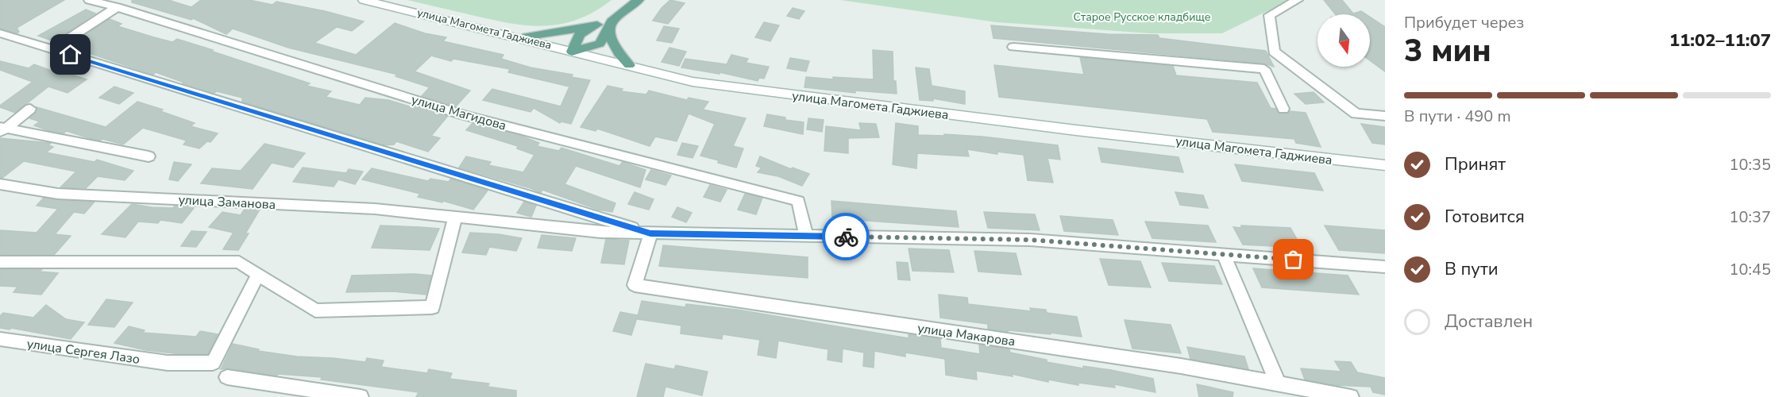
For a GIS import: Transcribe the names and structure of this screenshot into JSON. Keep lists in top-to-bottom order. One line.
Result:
{"streets":{"main road":["улица Магомета Гаджиева"],"street":["улица Магидова","улица Заманова","улица Макарова","улица Сергея Лазо"]},"crossings":[["улица Заманова","улица Макарова"]],"parks":["Старое Русское кладбище"],"north":"bottom","page":{"heading":["3 мин","Прибудет через","11:02–11:07"],"bar":"В пути · 490 m","list":[["Принят","10:35"],["Готовится","10:37"],["В пути","10:45"],"Доставлен"]}}
